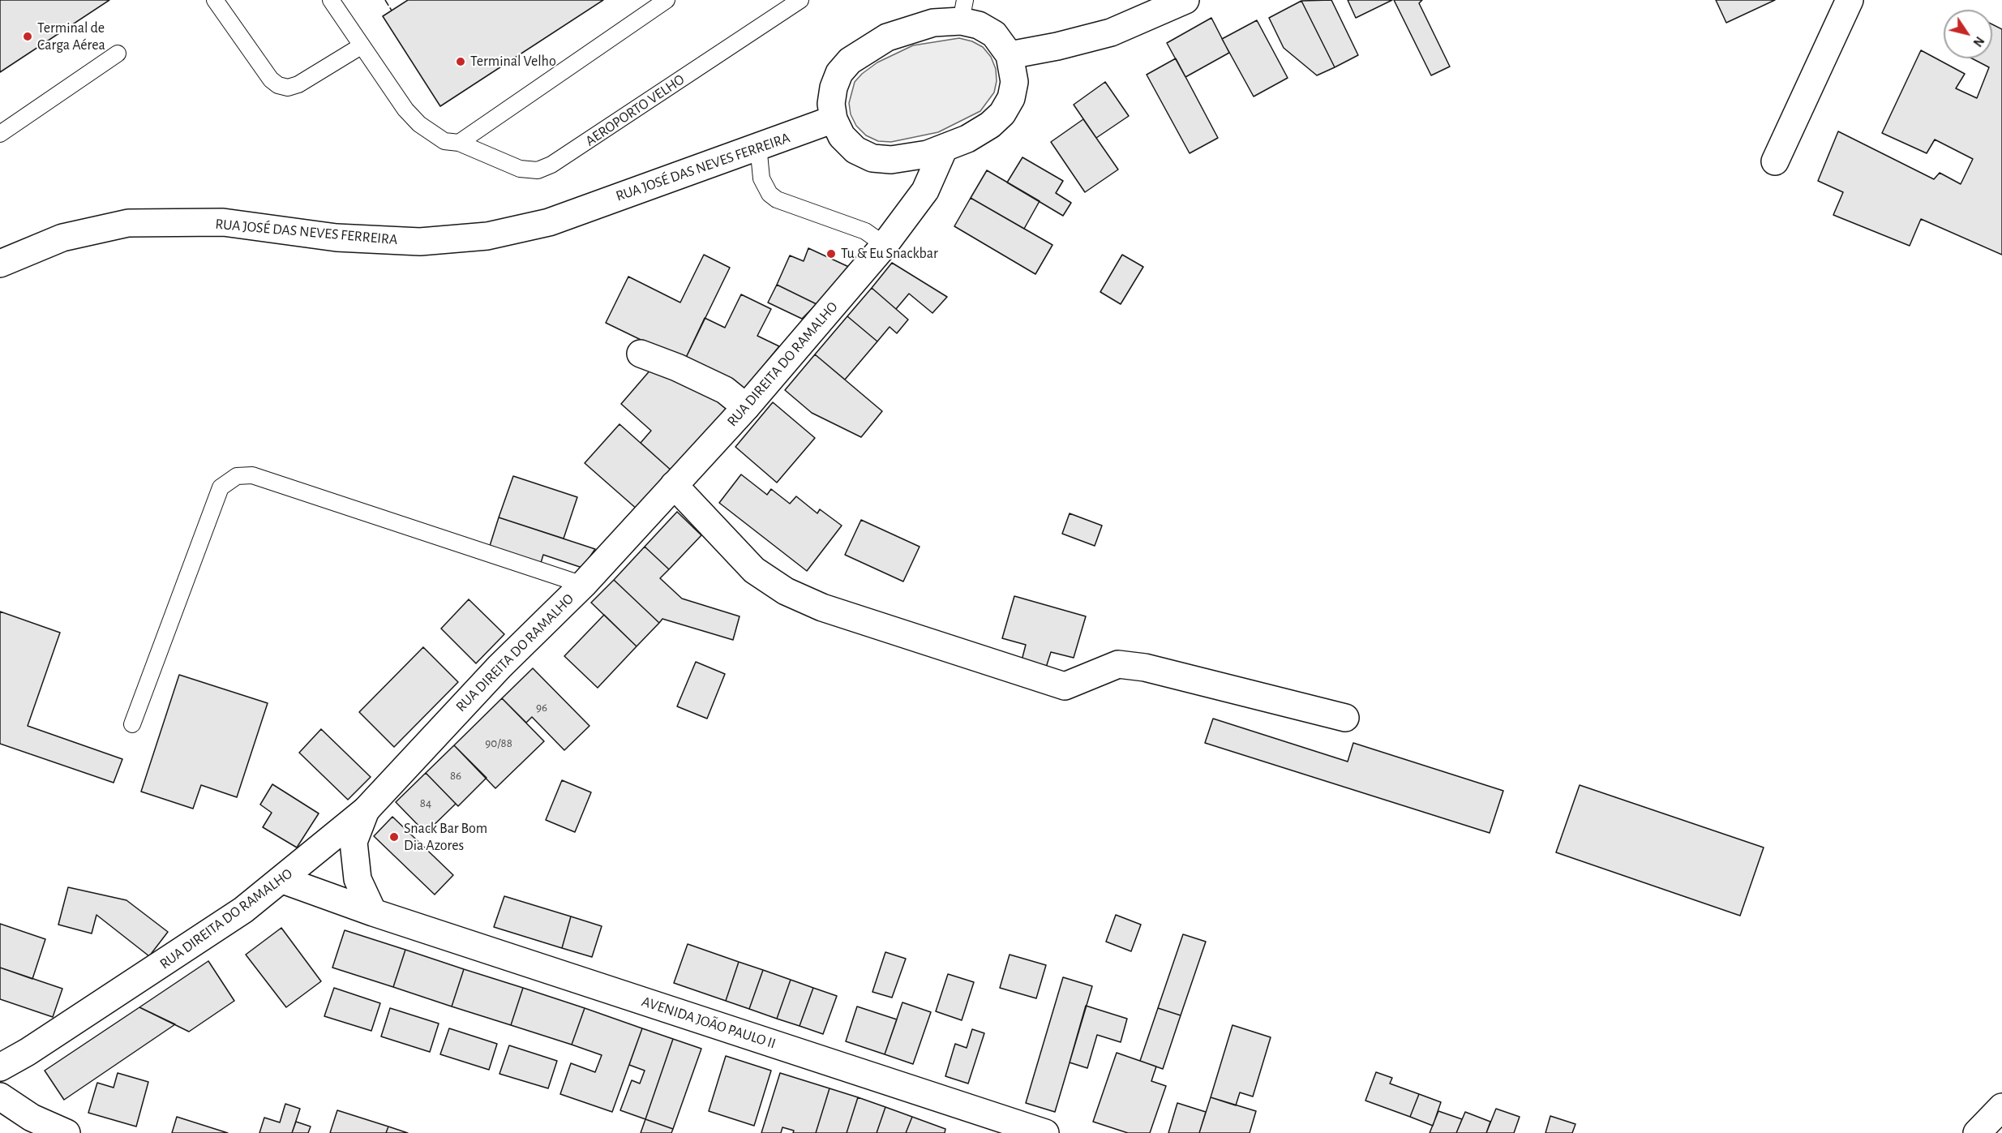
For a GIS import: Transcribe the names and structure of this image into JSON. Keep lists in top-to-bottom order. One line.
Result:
{"streets":{"main road":["RUA JOSÉ DAS NEVES FERREIRA","RUA DIREITA DO RAMALHO","AVENIDA JOÃO PAULO II"],"lane":["AEROPORTO VELHO"]},"crossings":[["RUA JOSÉ DAS NEVES FERREIRA","RUA DIREITA DO RAMALHO"],["RUA DIREITA DO RAMALHO","AVENIDA JOÃO PAULO II"]],"places":["Terminal de Carga Aérea","Terminal Velho","Tu & Eu Snackbar","Snack Bar Bom Dia Azores"],"house_numbers":["96","90/88","86","84"],"north":"bottom right"}
